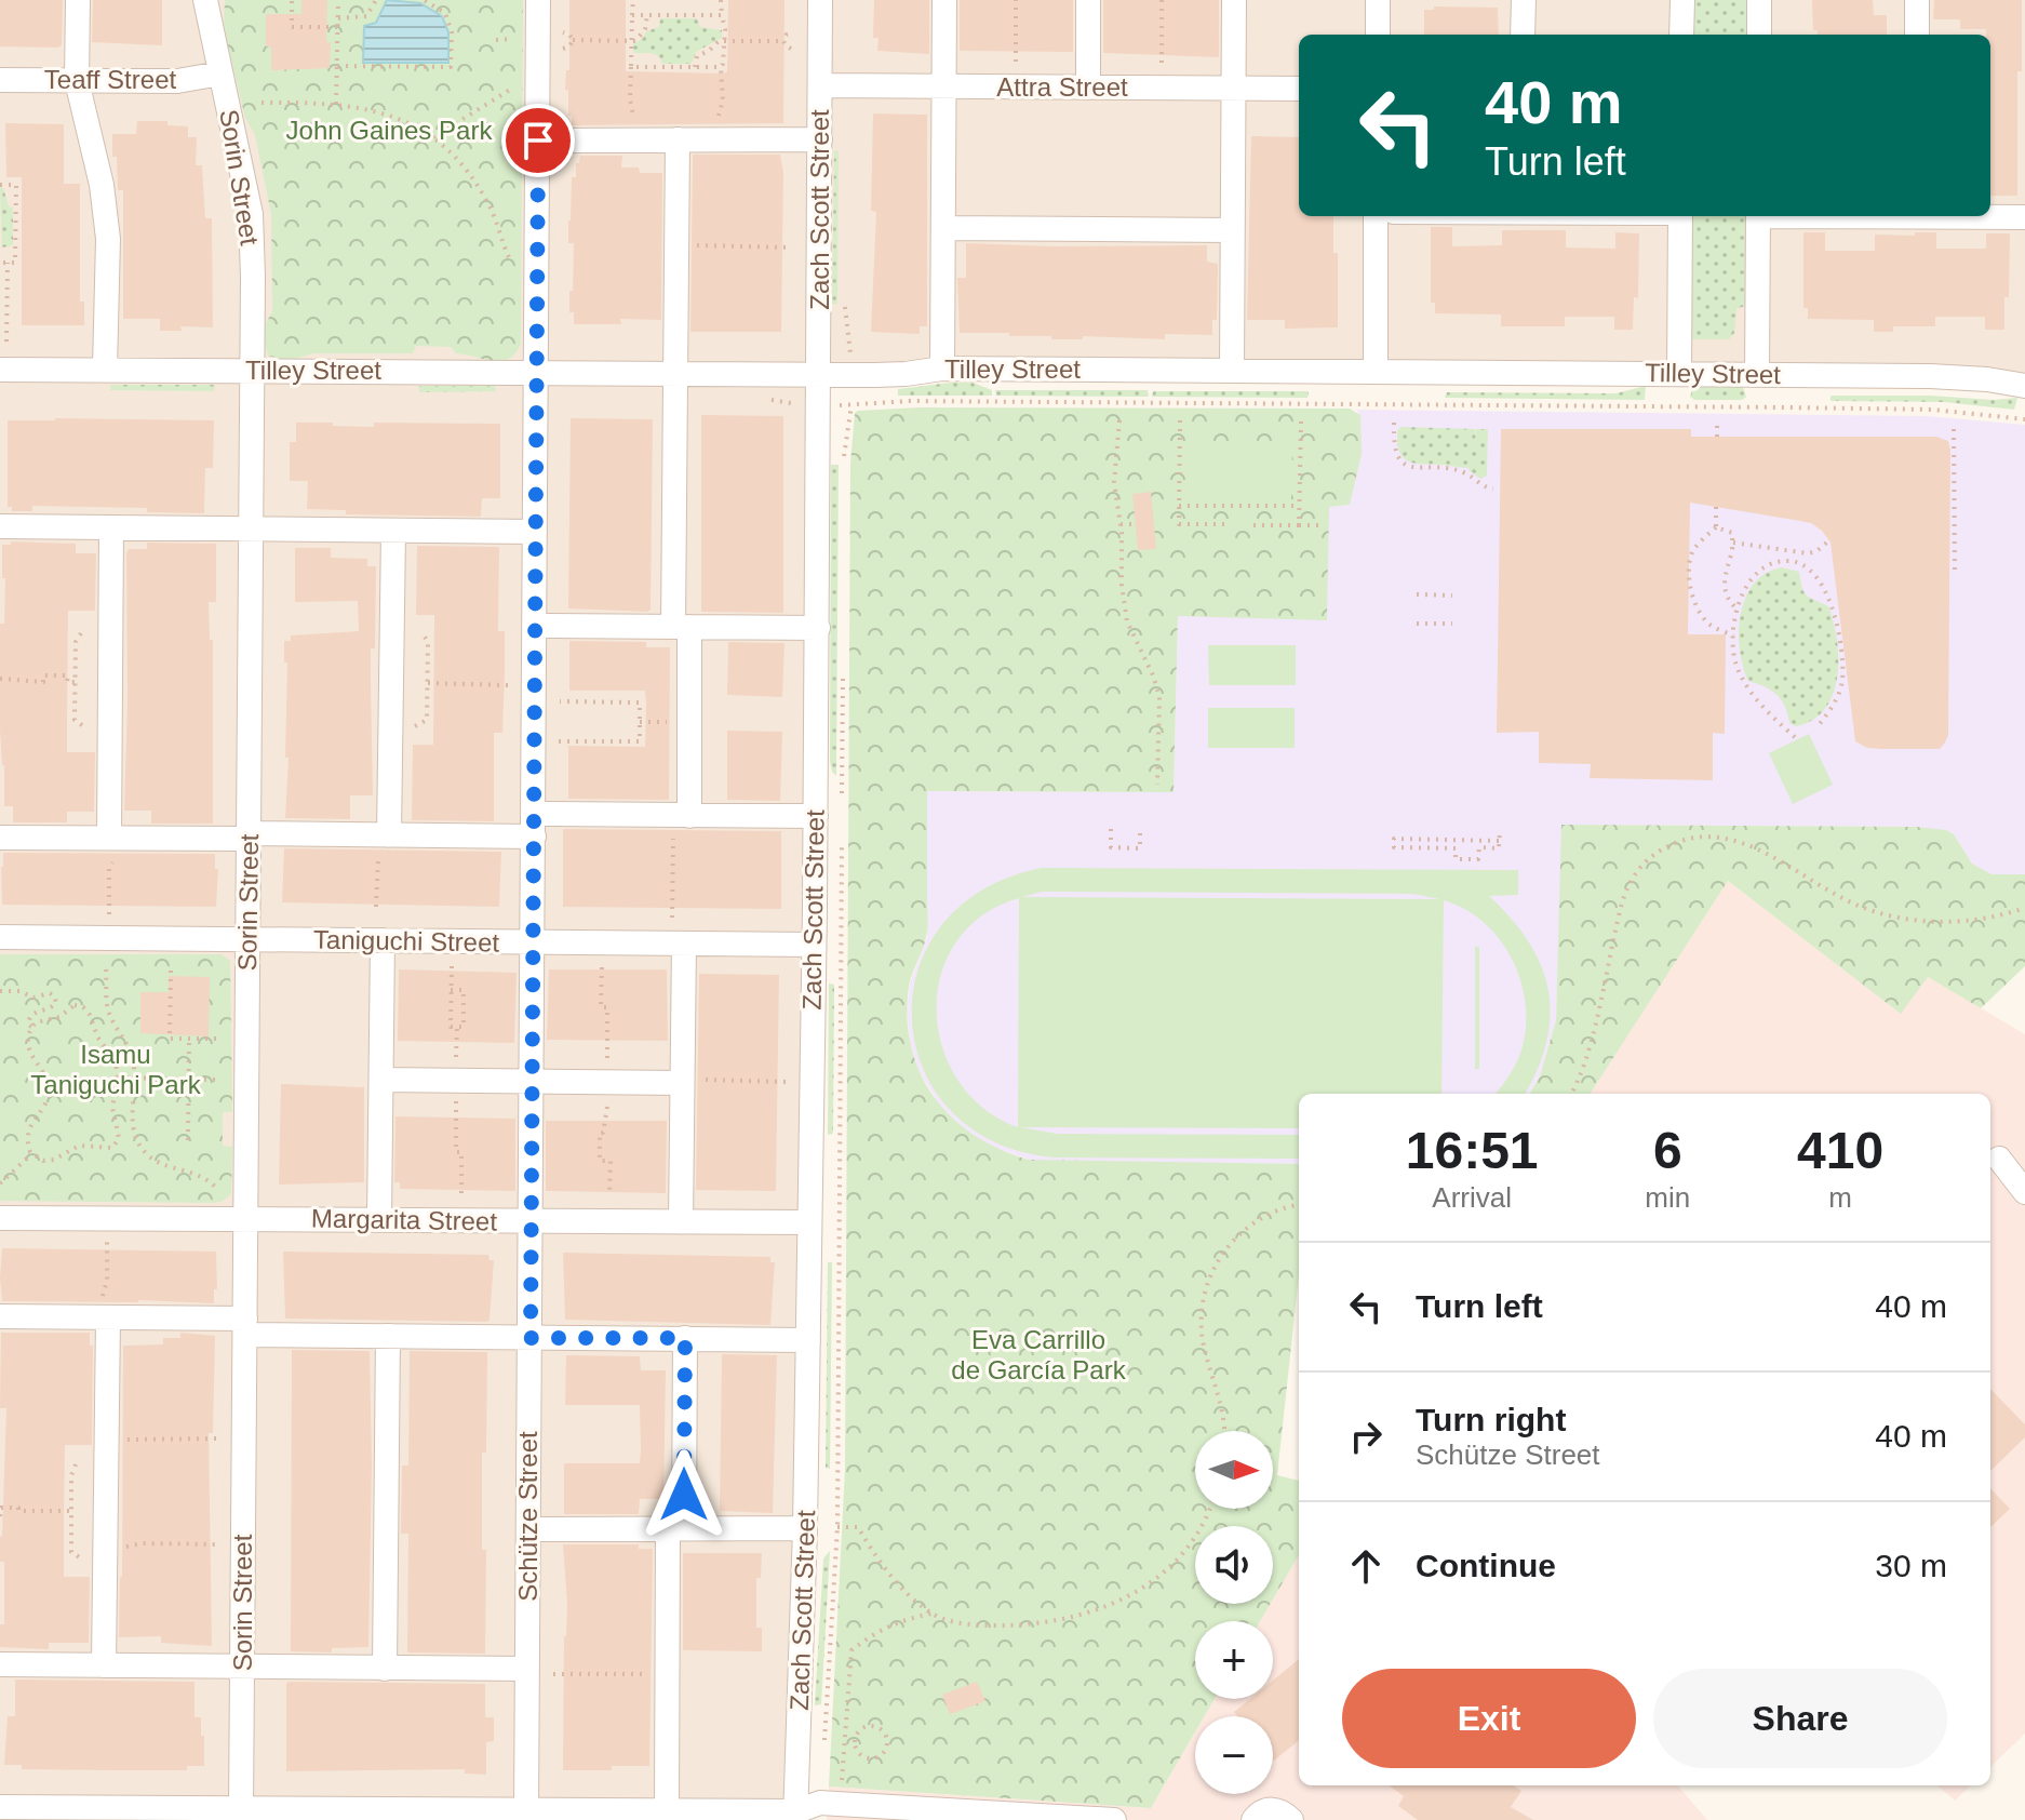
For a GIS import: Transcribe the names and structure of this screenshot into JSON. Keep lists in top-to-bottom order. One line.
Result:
{"streets":{"street":["Teaff Street","Attra Street","Sorin Street","Zach Scott Street","Tilley Street","Taniguchi Street","Margarita Street","Schütze Street"]},"crossings":[["Teaff Street","Sorin Street"],["Attra Street","Zach Scott Street"],["Sorin Street","Tilley Street"],["Sorin Street","Taniguchi Street"],["Sorin Street","Margarita Street"],["Zach Scott Street","Tilley Street"],["Zach Scott Street","Taniguchi Street"],["Zach Scott Street","Margarita Street"],["Tilley Street","Schütze Street"],["Taniguchi Street","Schütze Street"],["Margarita Street","Schütze Street"]],"parks":["John Gaines Park","Isamu Taniguchi Park","Eva Carrillo de García Park"],"north":"right","page":{"turn":["40 m","Turn left"],"eta":["16:51","Arrival","6","min","410","m"],"list":[{"name":"Turn left","value":"40 m"},{"name":"Turn right","note":"Schütze Street","value":"40 m"},{"name":"Continue","value":"30 m"}],"map_buttons":["+","−"],"buttons":["Exit","Share"]}}
